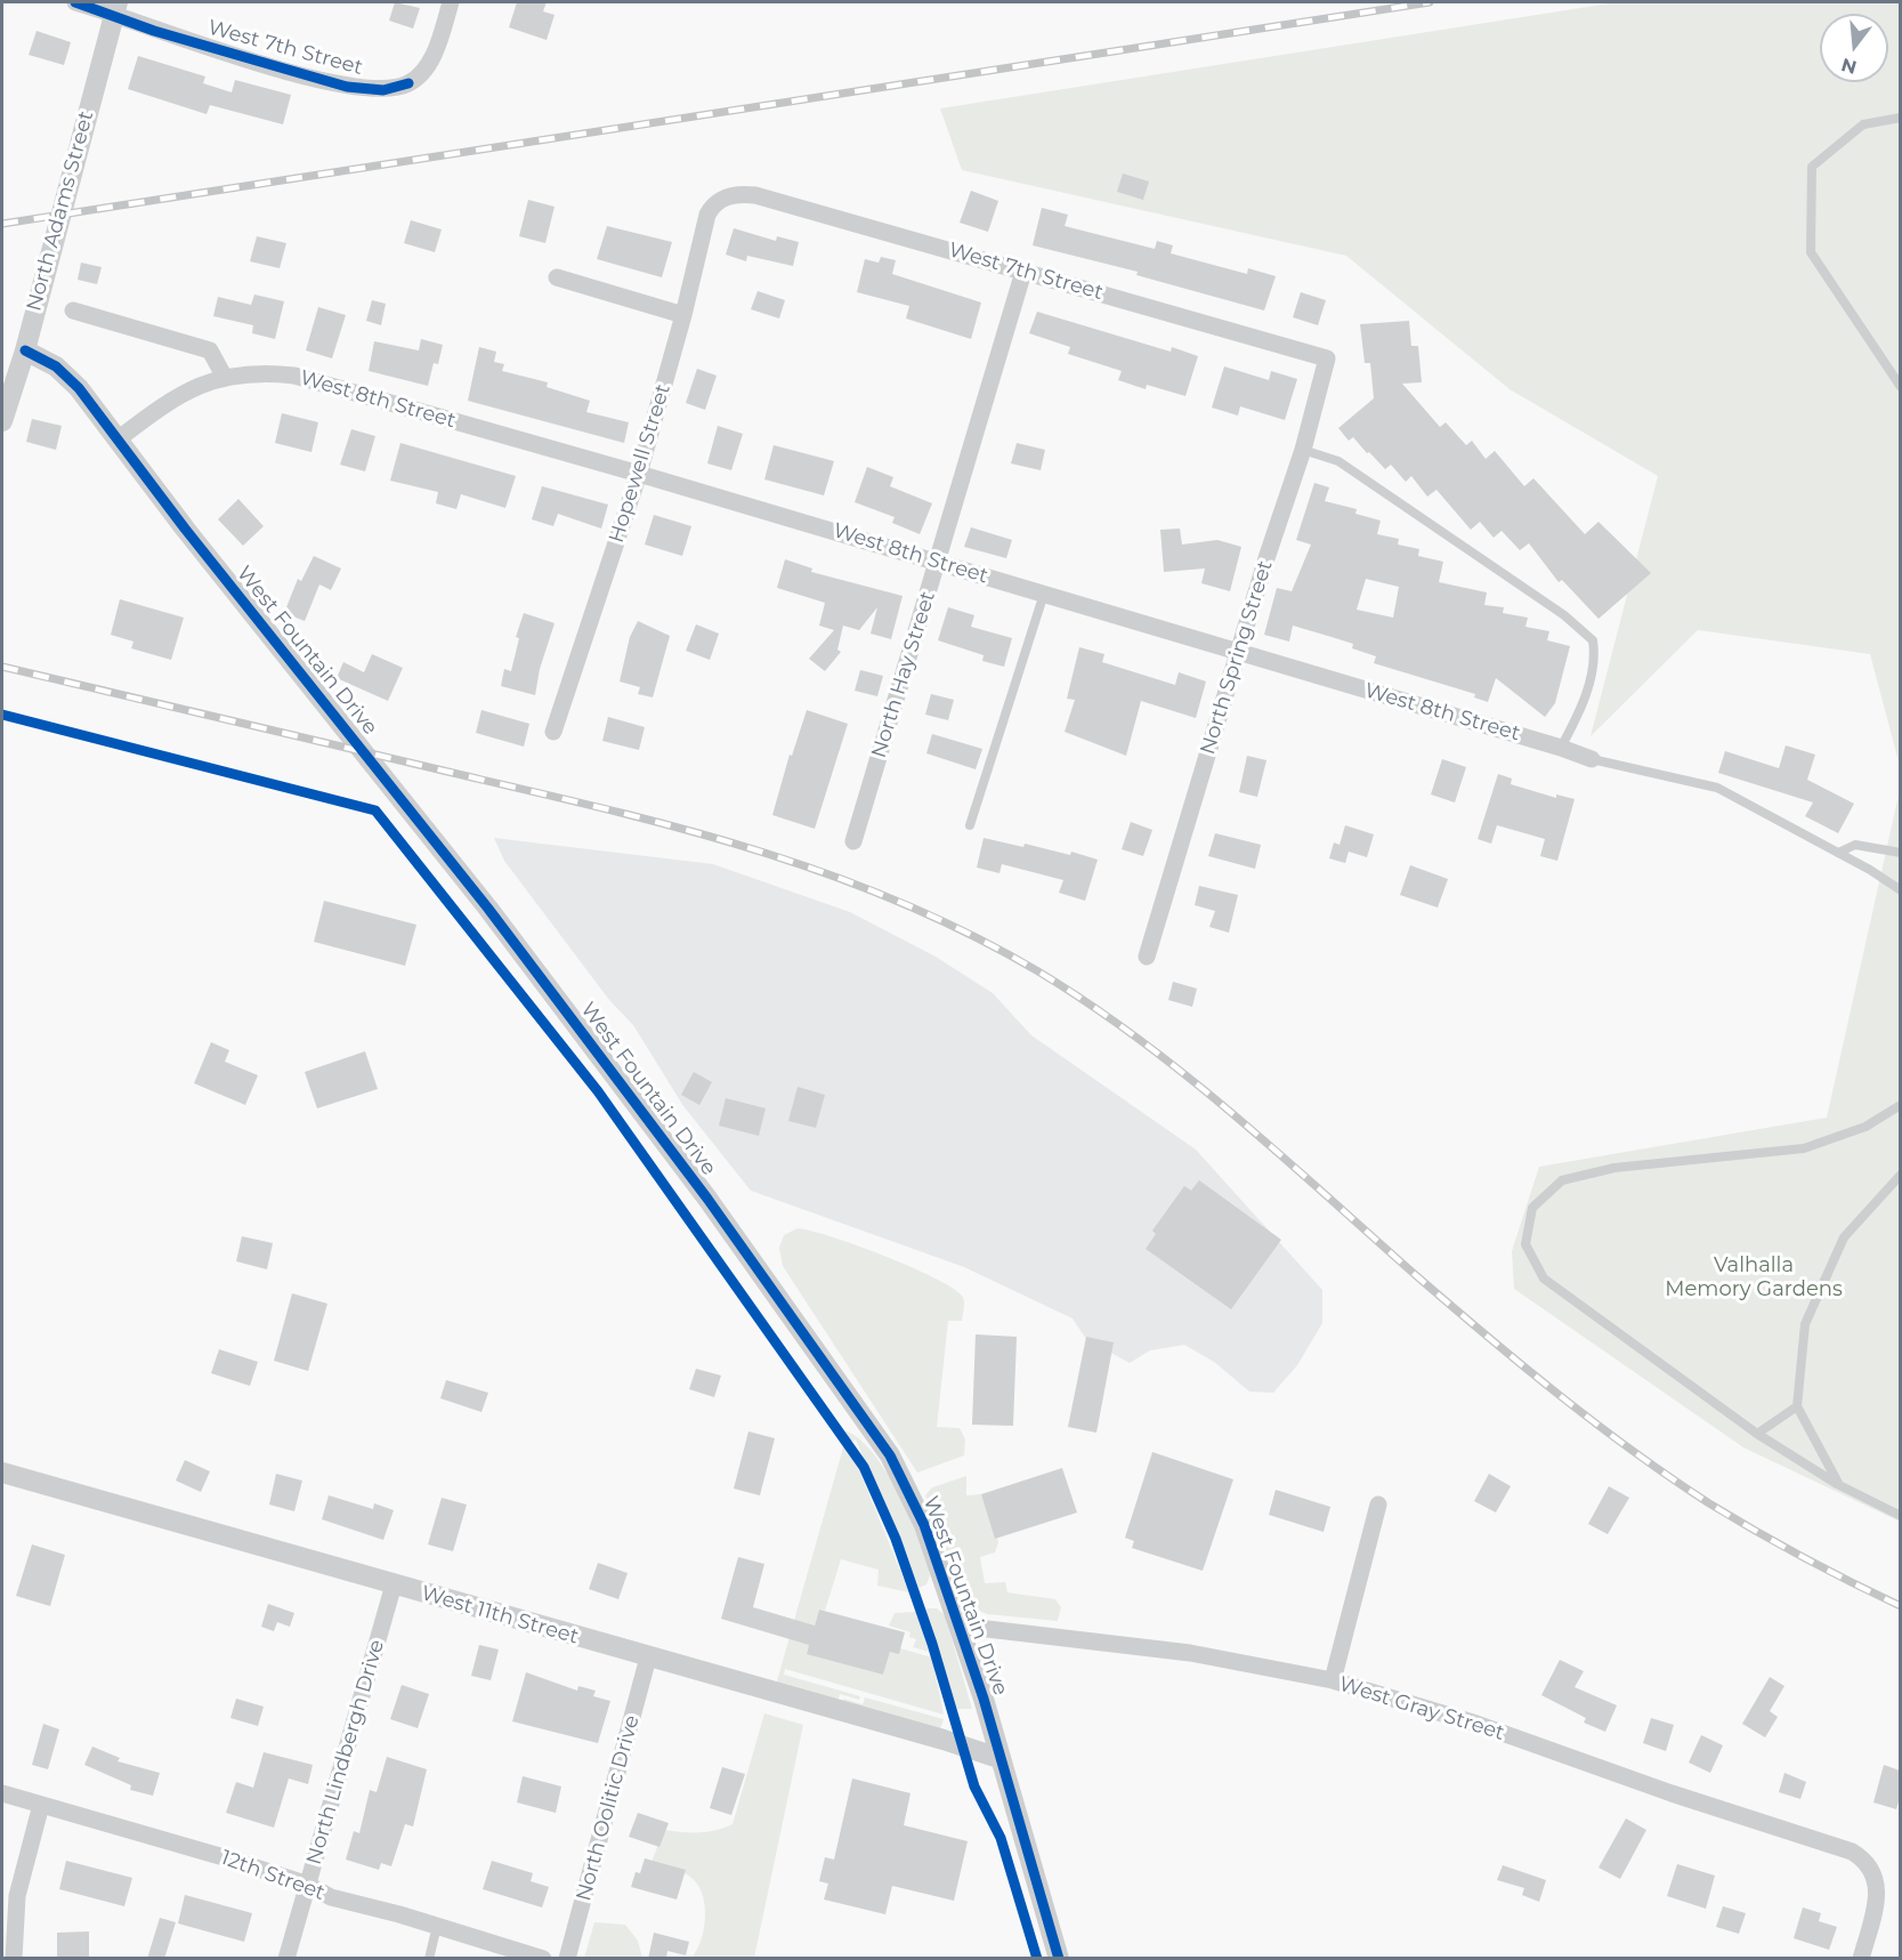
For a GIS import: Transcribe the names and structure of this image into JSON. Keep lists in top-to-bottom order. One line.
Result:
{"streets":{"street":["West 7th Street","North Adams Street","West 8th Street","Hopewell Street","West Fountain Drive","North Spring Street","North Hay Street","West 11th Street","West Gray Street","North Lindbergh Drive","North Oolitic Drive","12th Street"]},"crossings":[["West 7th Street","North Adams Street"],["West 7th Street","Hopewell Street"],["West 7th Street","North Spring Street"],["West 7th Street","North Hay Street"],["North Adams Street","West Fountain Drive"],["West 8th Street","Hopewell Street"],["West 8th Street","West Fountain Drive"],["West 8th Street","North Spring Street"],["West 8th Street","North Hay Street"],["West Fountain Drive","West 11th Street"],["West Fountain Drive","West Gray Street"],["West 11th Street","North Lindbergh Drive"],["West 11th Street","North Oolitic Drive"],["North Lindbergh Drive","12th Street"]],"parks":["Valhalla Memory Gardens"],"north":"bottom"}
